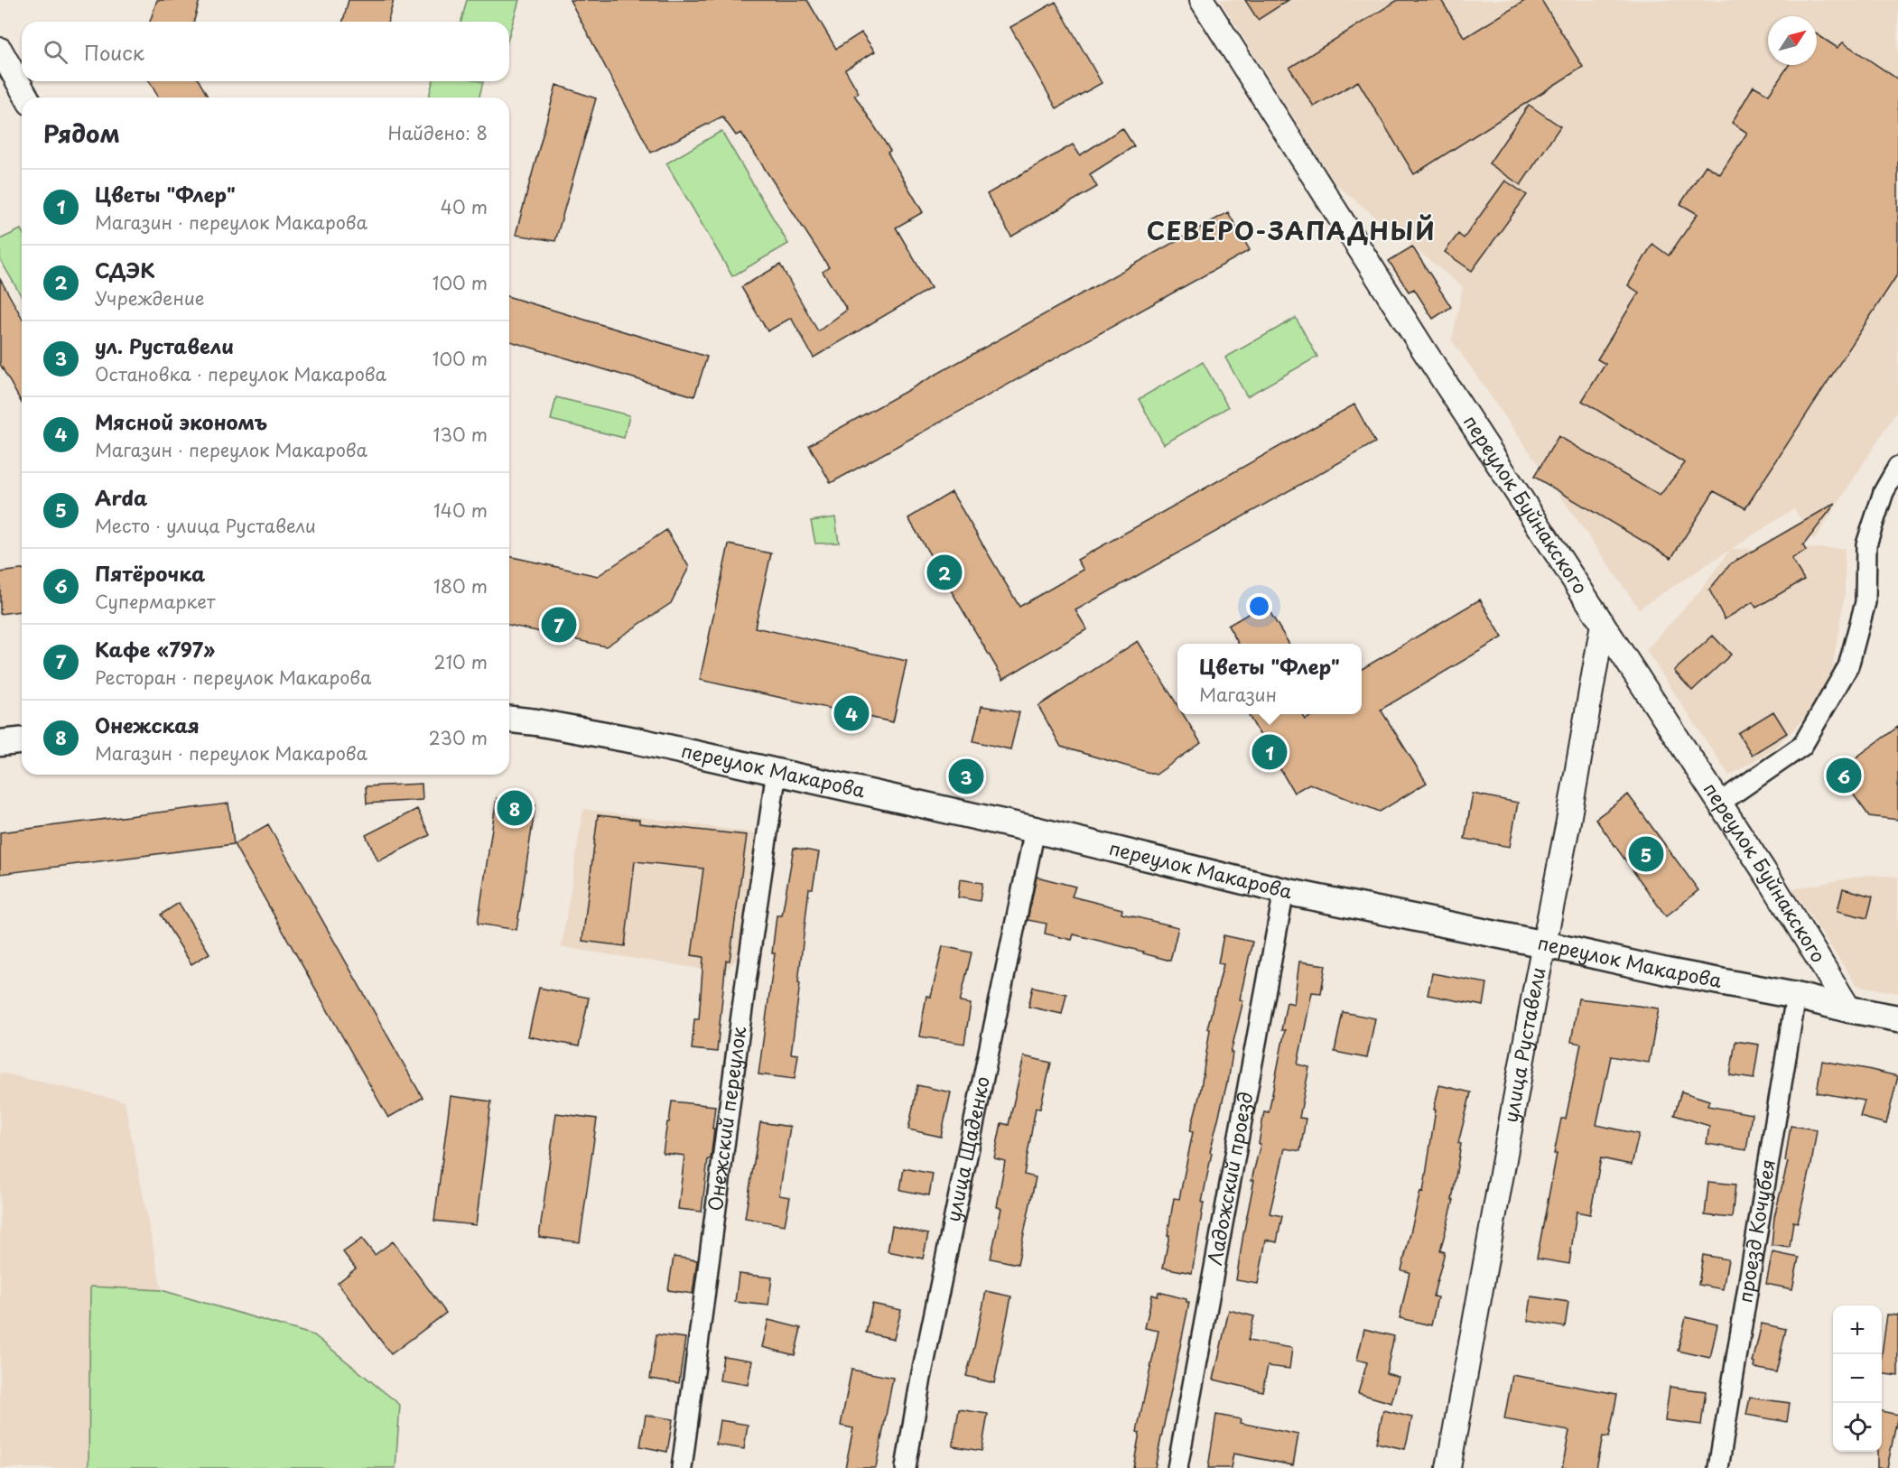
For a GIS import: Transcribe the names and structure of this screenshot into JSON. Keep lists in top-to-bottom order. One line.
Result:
{"streets":{"main road":["переулок Макарова"],"street":["переулок Буйнакского","улица Руставели","Онежский переулок","улица Щаденко","Ладожский проезд","проезд Кочубея"]},"crossings":[["переулок Буйнакского","переулок Макарова"],["переулок Буйнакского","улица Руставели"],["переулок Макарова","улица Руставели"],["переулок Макарова","Онежский переулок"],["переулок Макарова","улица Щаденко"],["переулок Макарова","Ладожский проезд"],["переулок Макарова","проезд Кочубея"]],"districts":["СЕВЕРО-ЗАПАДНЫЙ"],"north":"top right","page":{"search":"Поиск","heading":["Рядом","Найдено: 8"],"list":[{"mark":"1","name":"Цветы \"Флер\"","note":"Магазин · переулок Макарова","value":"40 m"},{"mark":"2","name":"СДЭК","note":"Учреждение","value":"100 m"},{"mark":"3","name":"ул. Руставели","note":"Остановка · переулок Макарова","value":"100 m"},{"mark":"4","name":"Мясной экономъ","note":"Магазин · переулок Макарова","value":"130 m"},{"mark":"5","name":"Arda","note":"Место · улица Руставели","value":"140 m"},{"mark":"6","name":"Пятёрочка","note":"Супермаркет","value":"180 m"},{"mark":"7","name":"Кафе «797»","note":"Ресторан · переулок Макарова","value":"210 m"},{"mark":"8","name":"Онежская","note":"Магазин · переулок Макарова","value":"230 m"}],"pins":["2","7","4","1","6","3","8","5"],"popup":["Цветы \"Флер\"","Магазин"],"map_buttons":["+","−"]}}
